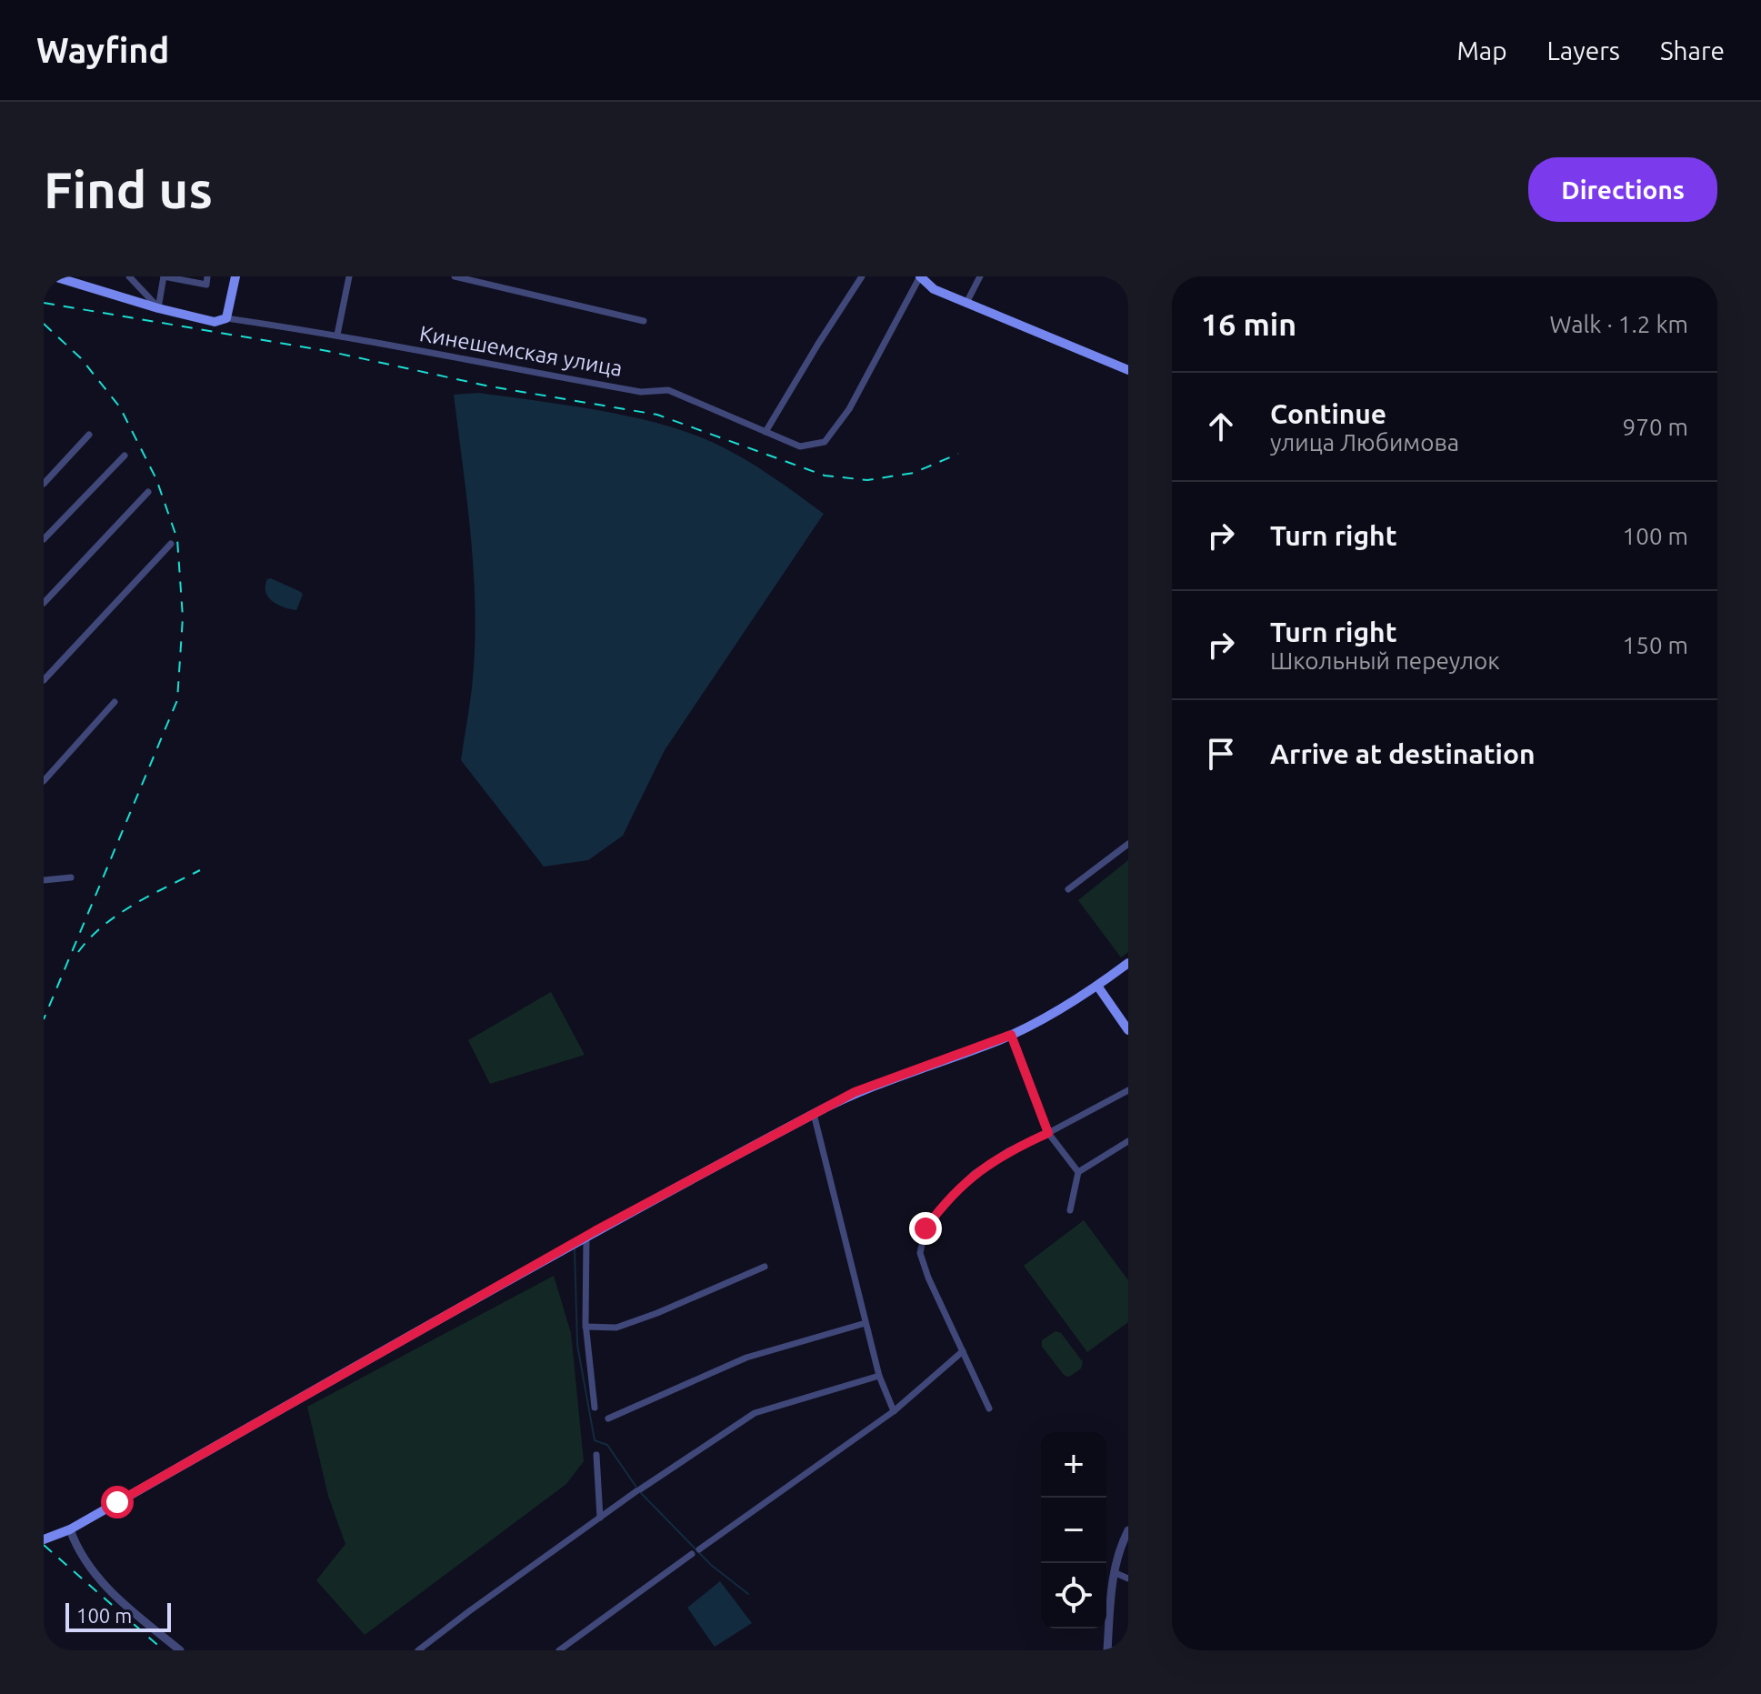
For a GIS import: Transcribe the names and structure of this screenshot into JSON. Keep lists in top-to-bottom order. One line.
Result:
{"streets":{"street":["Кинешемская улица"]},"scale_bar":"100 m","page":{"header":"Wayfind","nav":["Map","Layers","Share"],"buttons":"Directions","title":"Find us","heading":["16 min","Walk · 1.2 km"],"list":[["Continue","улица Любимова","970 m"],["Turn right","100 m"],["Turn right","Школьный переулок","150 m"],"Arrive at destination"],"map_buttons":["+","−"],"scale":"100 m"}}
